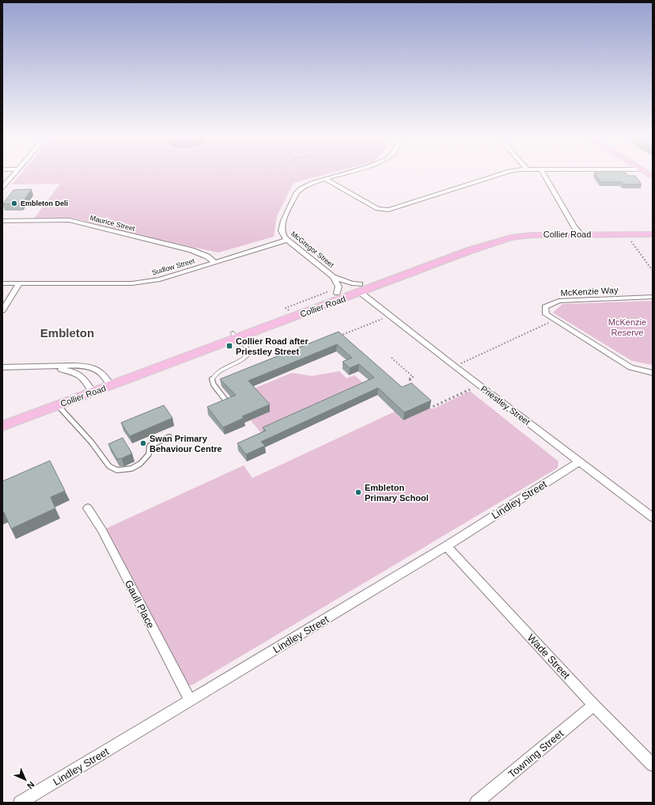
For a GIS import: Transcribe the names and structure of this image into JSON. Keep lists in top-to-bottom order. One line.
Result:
{"streets":{"main road":["Collier Road"],"street":["Maurice Street","McGregor Street","Sudlow Street","McKenzie Way","Priestley Street","Lindley Street","Gaull Place","Wade Street","Towning Street"]},"crossings":[["Maurice Street","Sudlow Street"],["Collier Road","McGregor Street"],["Collier Road","Priestley Street"],["McGregor Street","Sudlow Street"],["McGregor Street","Priestley Street"],["Priestley Street","Lindley Street"],["Lindley Street","Gaull Place"],["Lindley Street","Wade Street"],["Wade Street","Towning Street"]],"districts":["Embleton"],"parks":["McKenzie Reserve"],"places":{"other":["Embleton Deli","Swan Primary Behaviour Centre","Embleton Primary School"],"transit":["Collier Road after Priestley Street"]},"north":"bottom right"}
